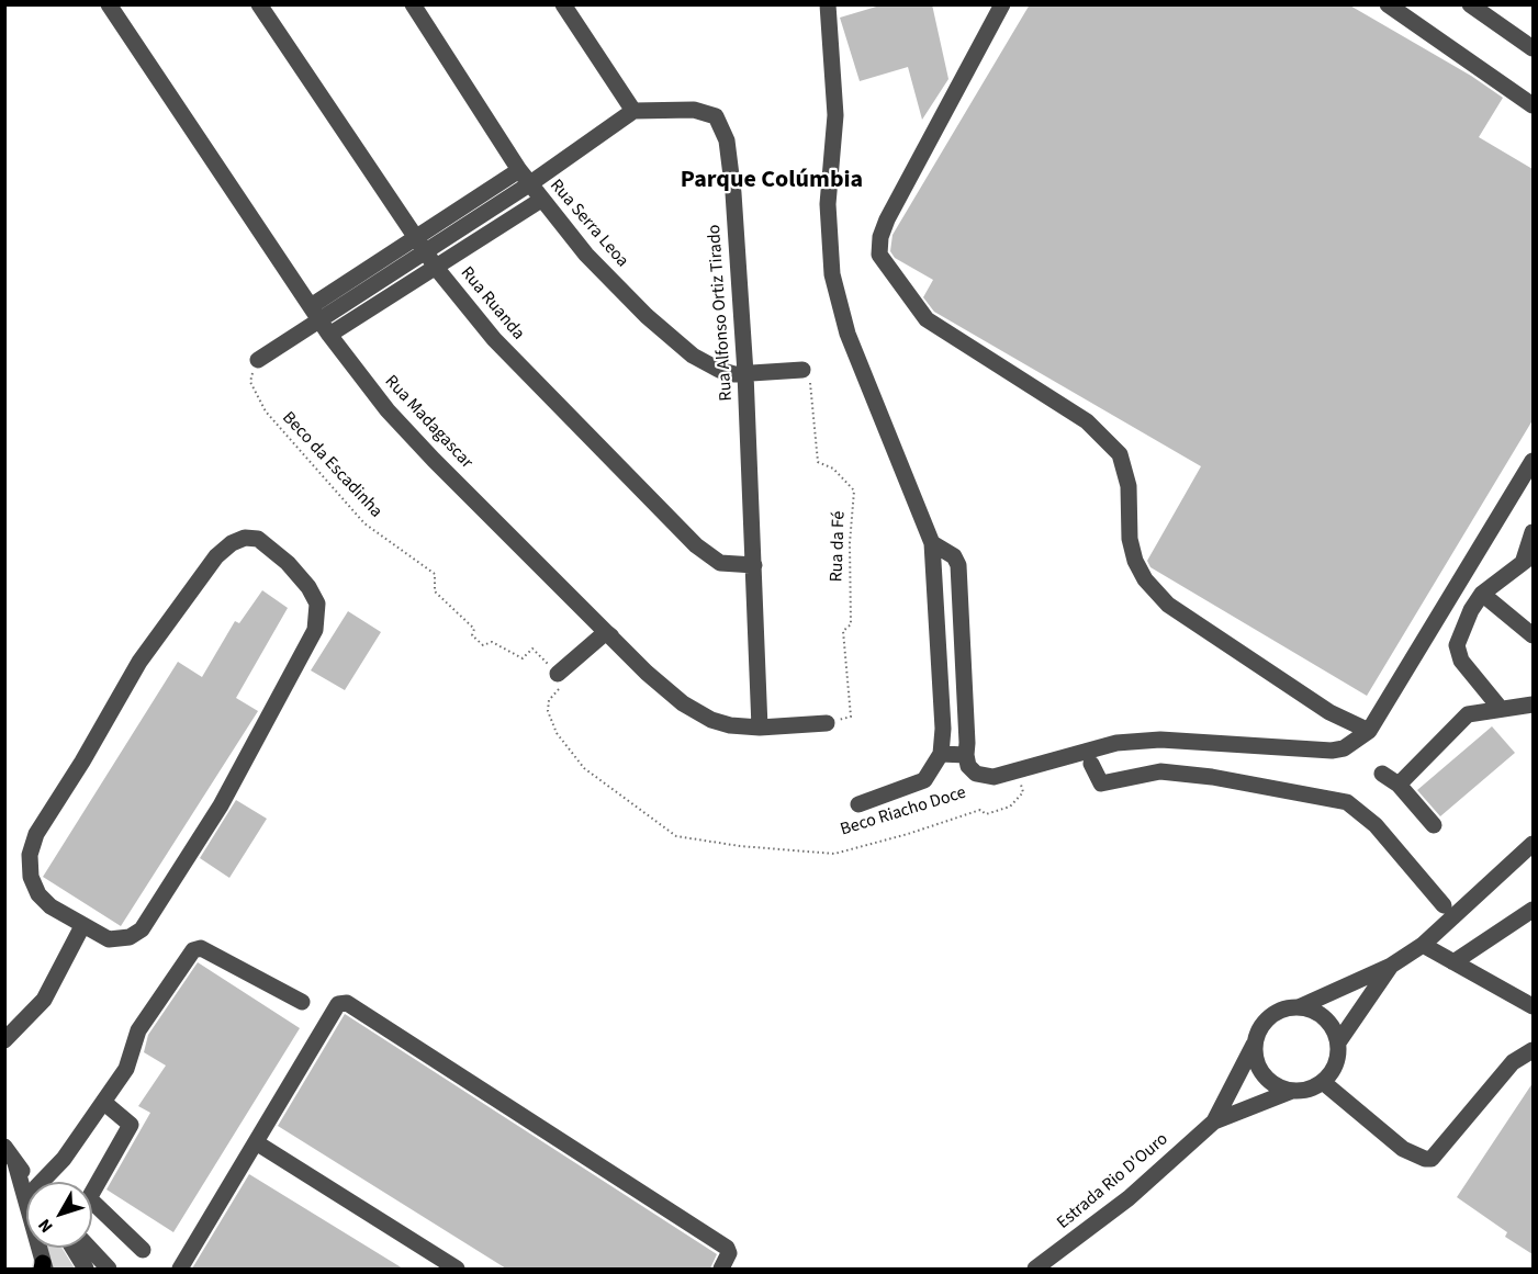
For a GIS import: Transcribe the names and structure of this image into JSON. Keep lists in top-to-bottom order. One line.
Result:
{"streets":{"street":["Rua Serra Leoa","Rua Ruanda","Rua Alfonso Ortiz Tirado","Rua Madagascar","Estrada Rio D'Ouro"],"path":["Beco da Escadinha","Rua da Fé","Beco Riacho Doce"]},"crossings":[["Rua Serra Leoa","Rua Alfonso Ortiz Tirado"],["Rua Serra Leoa","Rua da Fé"],["Rua Ruanda","Rua Alfonso Ortiz Tirado"],["Rua Alfonso Ortiz Tirado","Rua Madagascar"],["Rua Madagascar","Rua da Fé"],["Beco da Escadinha","Beco Riacho Doce"]],"districts":["Parque Colúmbia"],"north":"bottom left"}
